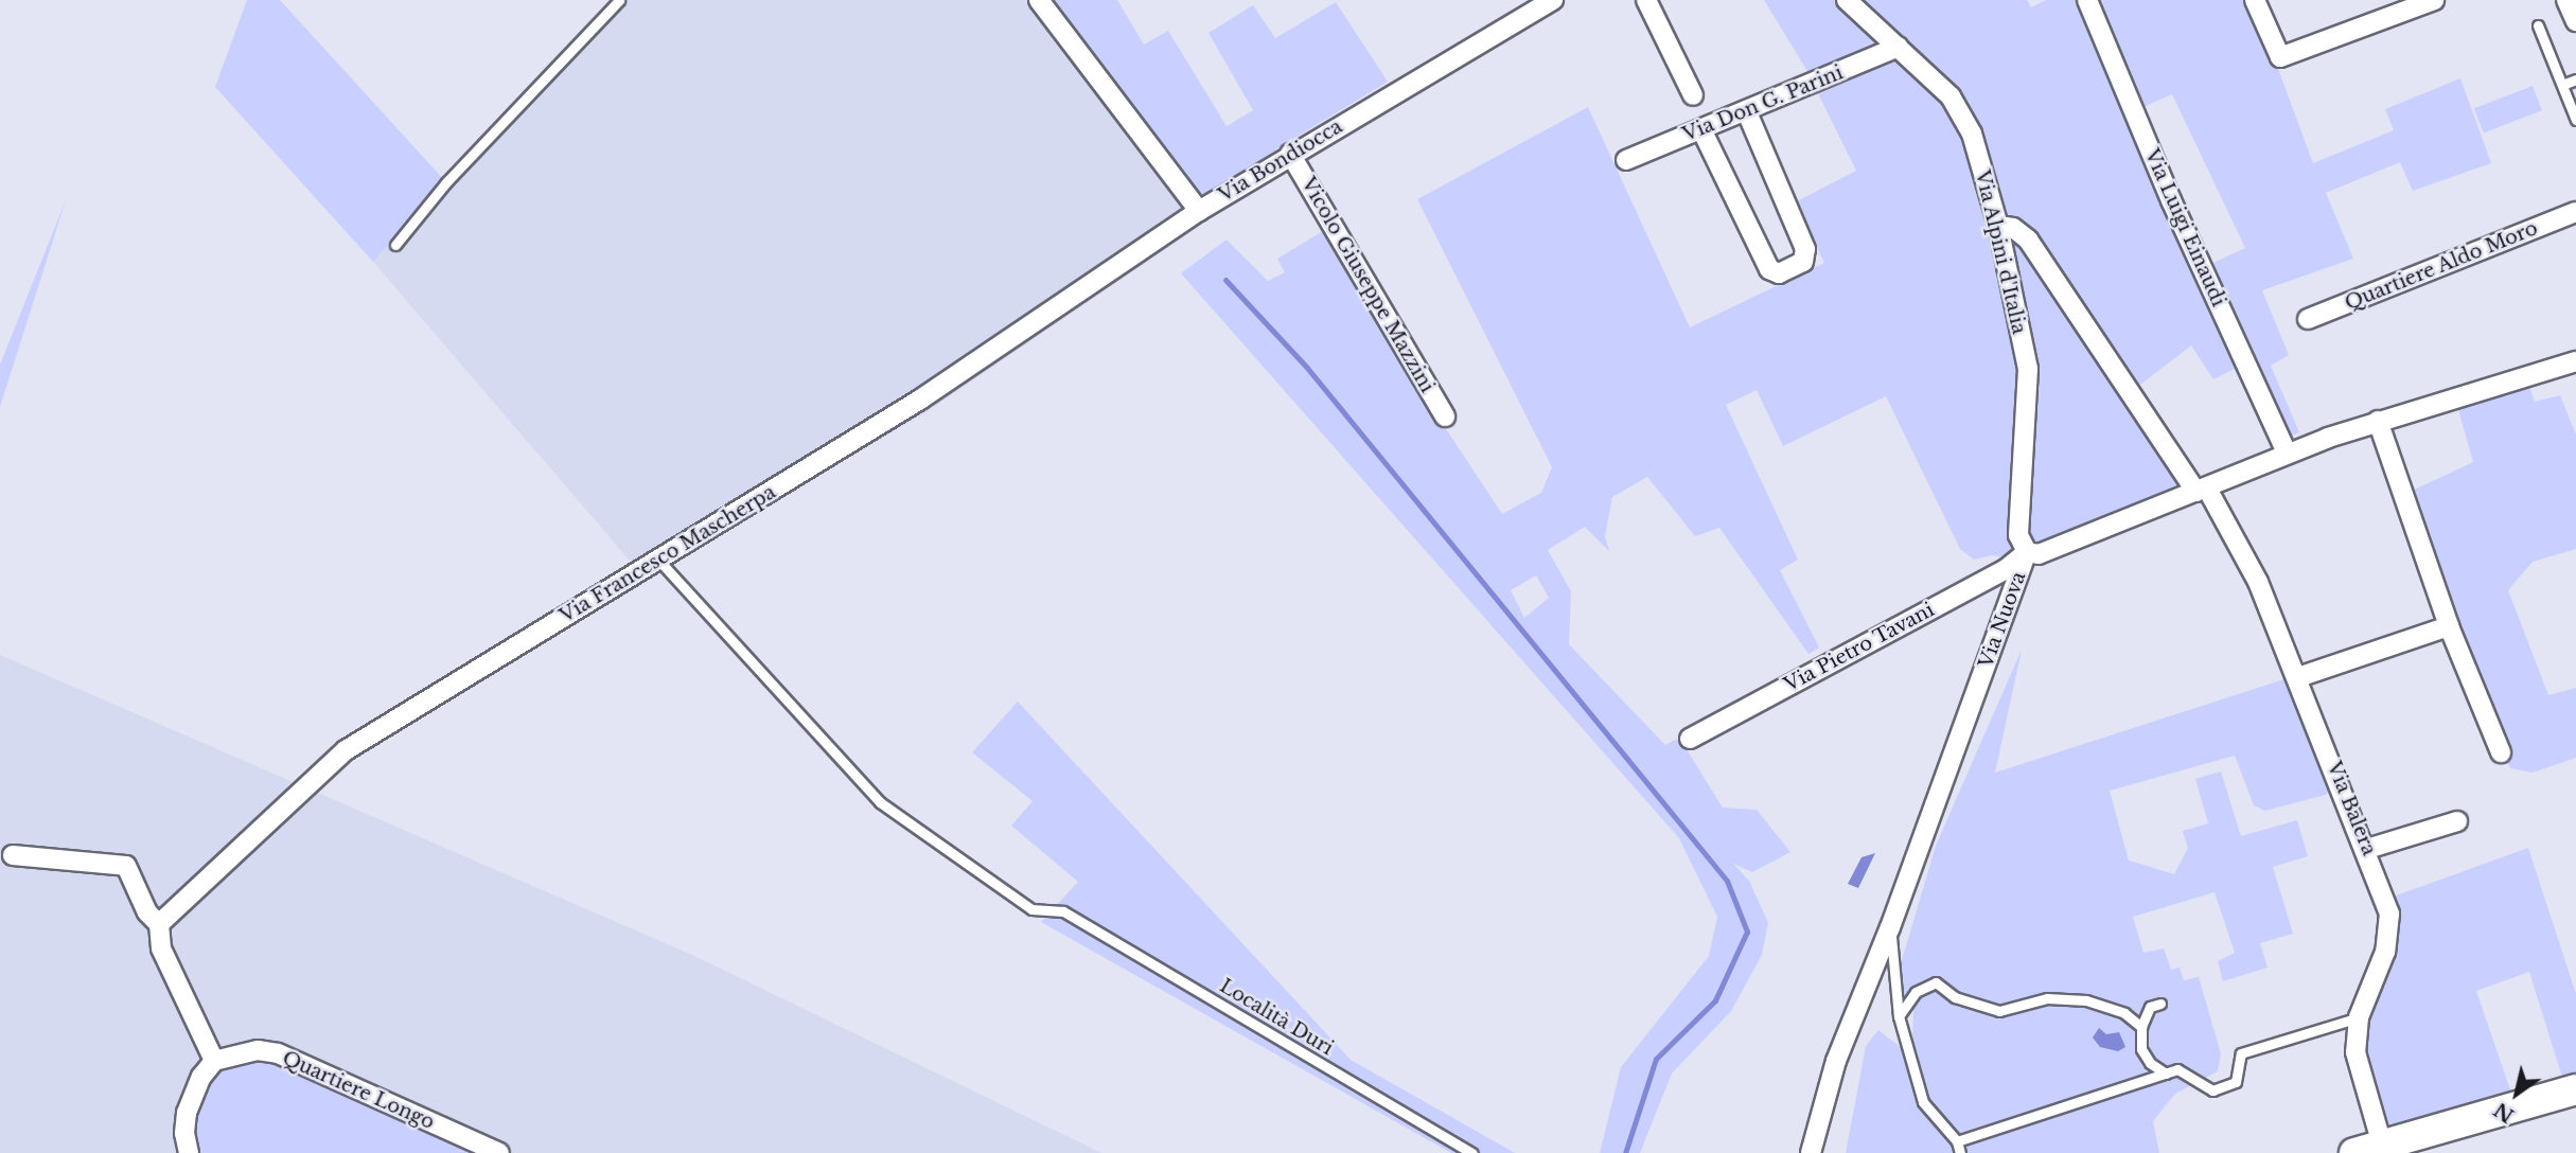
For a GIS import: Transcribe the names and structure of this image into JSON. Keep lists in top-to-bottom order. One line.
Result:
{"streets":{"street":["Via Don G. Parini","Via Bondiocca","Via Luigi Einaudi","Via Alpini d'Italia","Quartiere Aldo Moro","Vicolo Giuseppe Mazzini","Via Francesco Mascherpa","Via Nuova","Via Pietro Tavani","Via Balera","Quartiere Longo"],"lane":["Località Duri"]},"crossings":[["Via Don G. Parini","Via Alpini d'Italia"],["Via Bondiocca","Vicolo Giuseppe Mazzini"],["Via Bondiocca","Via Francesco Mascherpa"],["Via Luigi Einaudi","Via Nuova"],["Via Alpini d'Italia","Via Nuova"],["Via Alpini d'Italia","Via Pietro Tavani"],["Via Alpini d'Italia","Via Balera"],["Via Francesco Mascherpa","Località Duri"],["Via Nuova","Via Pietro Tavani"],["Via Nuova","Via Balera"]],"north":"bottom left"}
